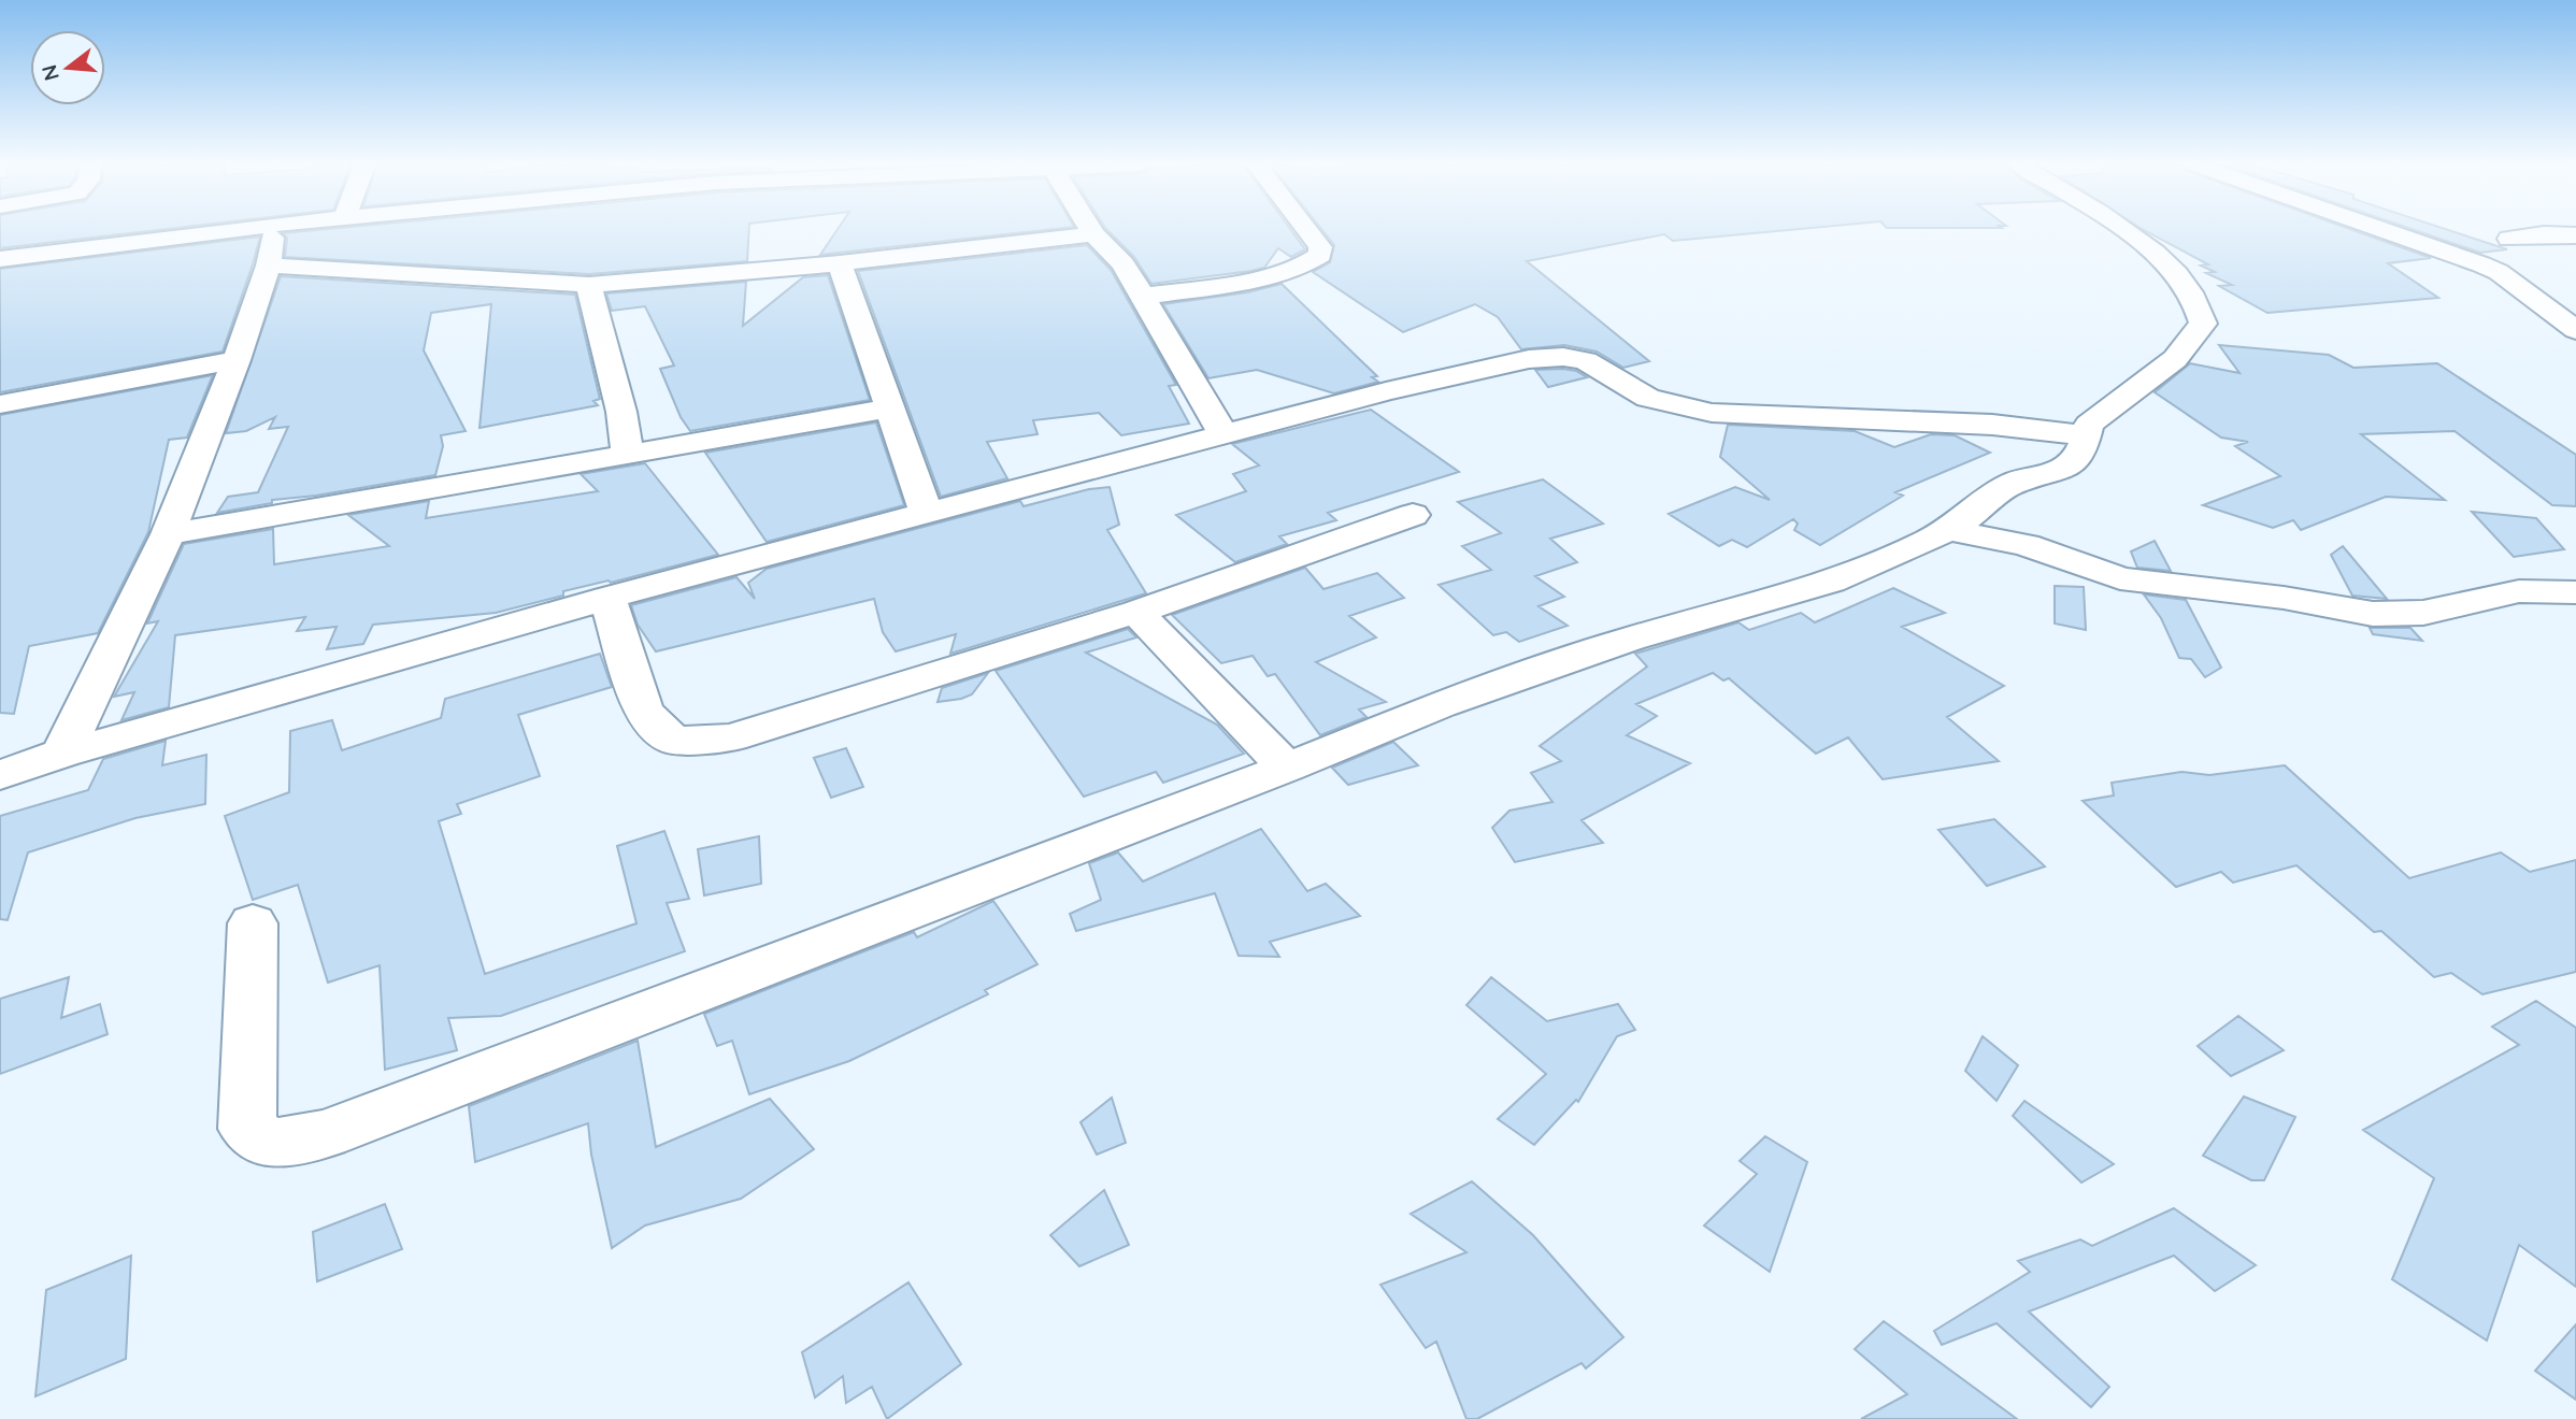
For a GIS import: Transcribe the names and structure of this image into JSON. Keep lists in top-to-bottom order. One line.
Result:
{"north":"left"}
